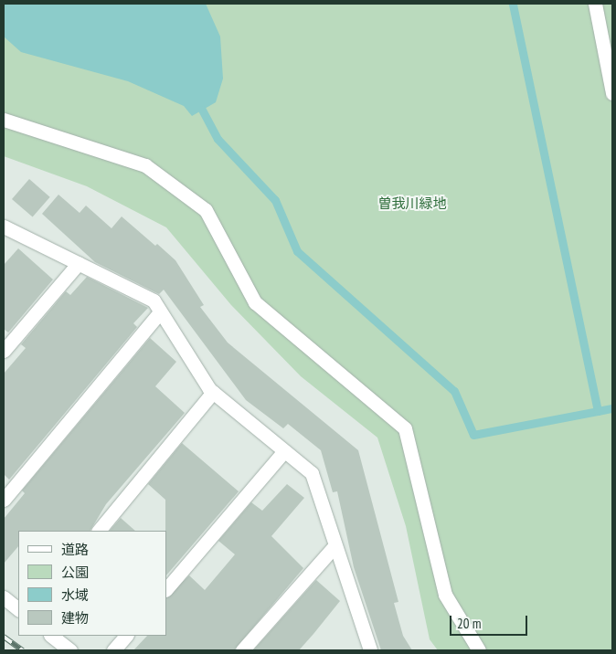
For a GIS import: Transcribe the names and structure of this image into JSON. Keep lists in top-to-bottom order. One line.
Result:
{"parks":["曽我川緑地"],"legend":["道路","公園","水域","建物"],"scale_bar":"20 m"}
